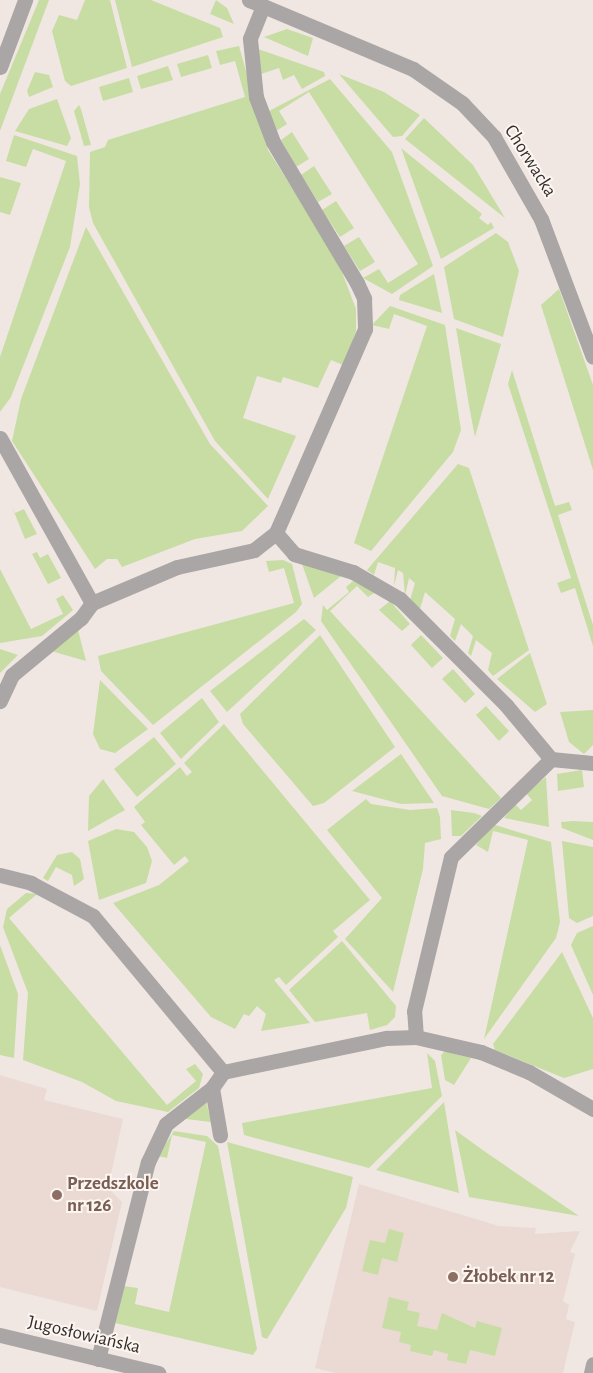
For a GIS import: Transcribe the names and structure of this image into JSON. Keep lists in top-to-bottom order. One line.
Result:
{"streets":{"street":["Chorwacka","Jugosłowiańska"]},"places":["Przedszkole nr 126","Żłobek nr 12"]}
